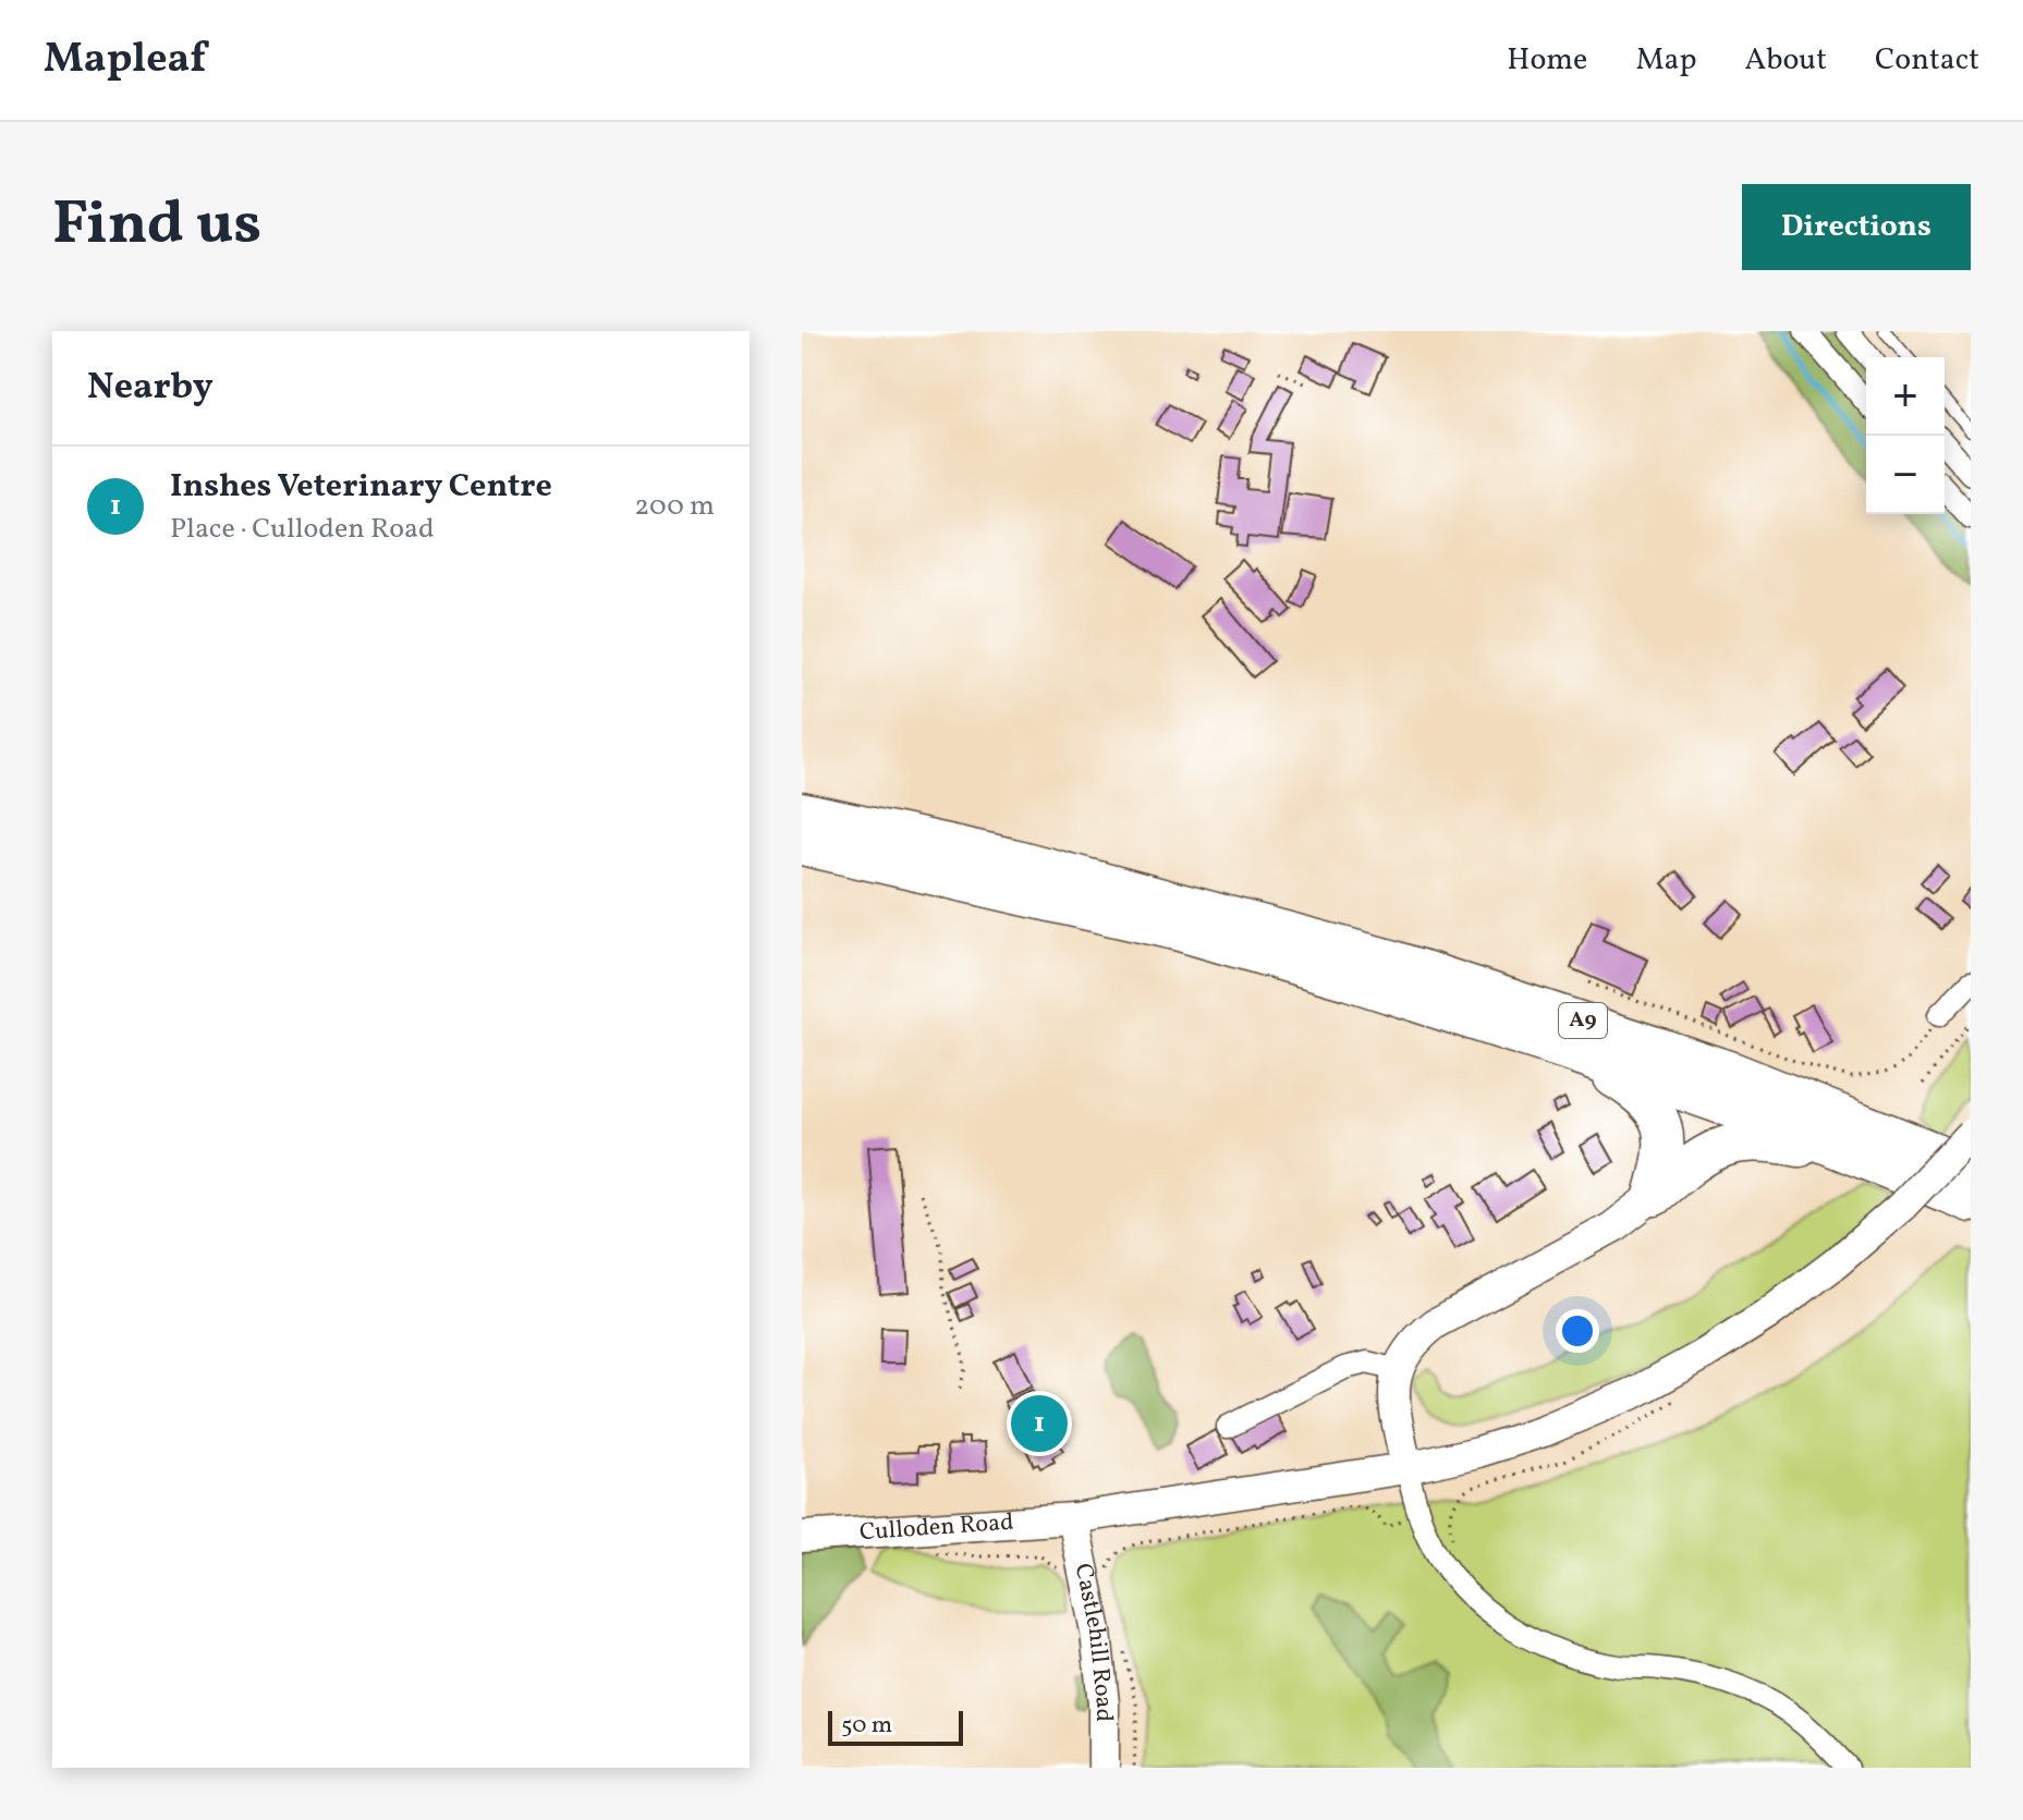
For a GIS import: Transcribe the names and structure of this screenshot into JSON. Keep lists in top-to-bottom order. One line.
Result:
{"streets":{"highway":["A9"],"main road":["Culloden Road","Castlehill Road"]},"crossings":[["Culloden Road","Castlehill Road"]],"scale_bar":"50 m","page":{"header":"Mapleaf","nav":["Home","Map","About","Contact"],"title":"Find us","buttons":"Directions","heading":"Nearby","map_buttons":["+","−"],"list":[{"mark":"1","name":"Inshes Veterinary Centre","note":"Place · Culloden Road","value":"200 m"}],"pins":"1","scale":"50 m"}}
